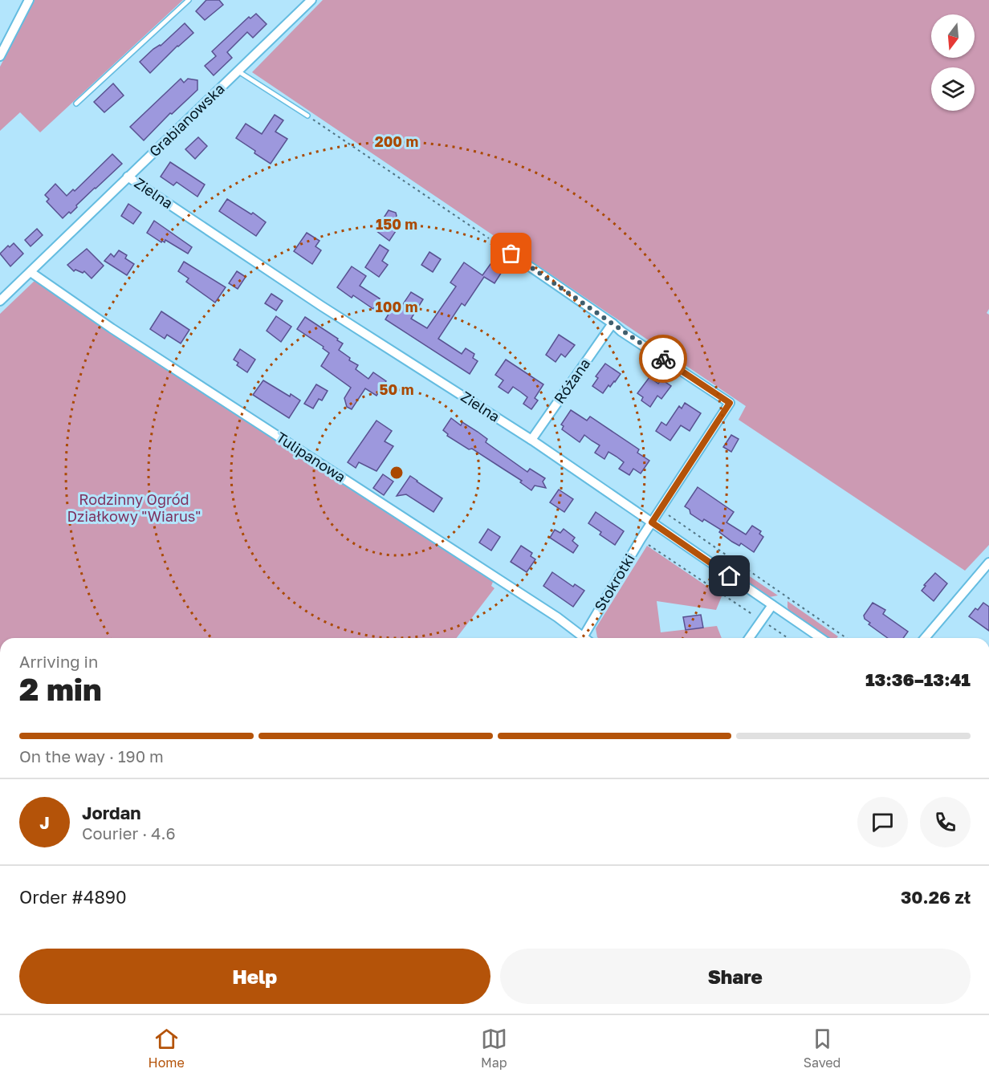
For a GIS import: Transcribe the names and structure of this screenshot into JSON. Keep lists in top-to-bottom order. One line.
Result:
{"streets":{"street":["Grabianowska","Zielna","Różana","Tulipanowa","Stokrotki"]},"crossings":[["Grabianowska","Zielna"],["Grabianowska","Tulipanowa"],["Zielna","Różana"],["Zielna","Stokrotki"],["Różana","Stokrotki"]],"parks":["Rodzinny Ogród Działkowy \"Wiarus\""],"north":"bottom","page":{"heading":["2 min","Arriving in","13:36–13:41"],"panel":["Jordan","Courier · 4.6","Order #4890","30.26 zł"],"bar":"On the way · 190 m","round":"J","buttons":["Help","Share"],"tabs":["Home","Map","Saved"]},"rings":["200 m","150 m","100 m","50 m"]}
